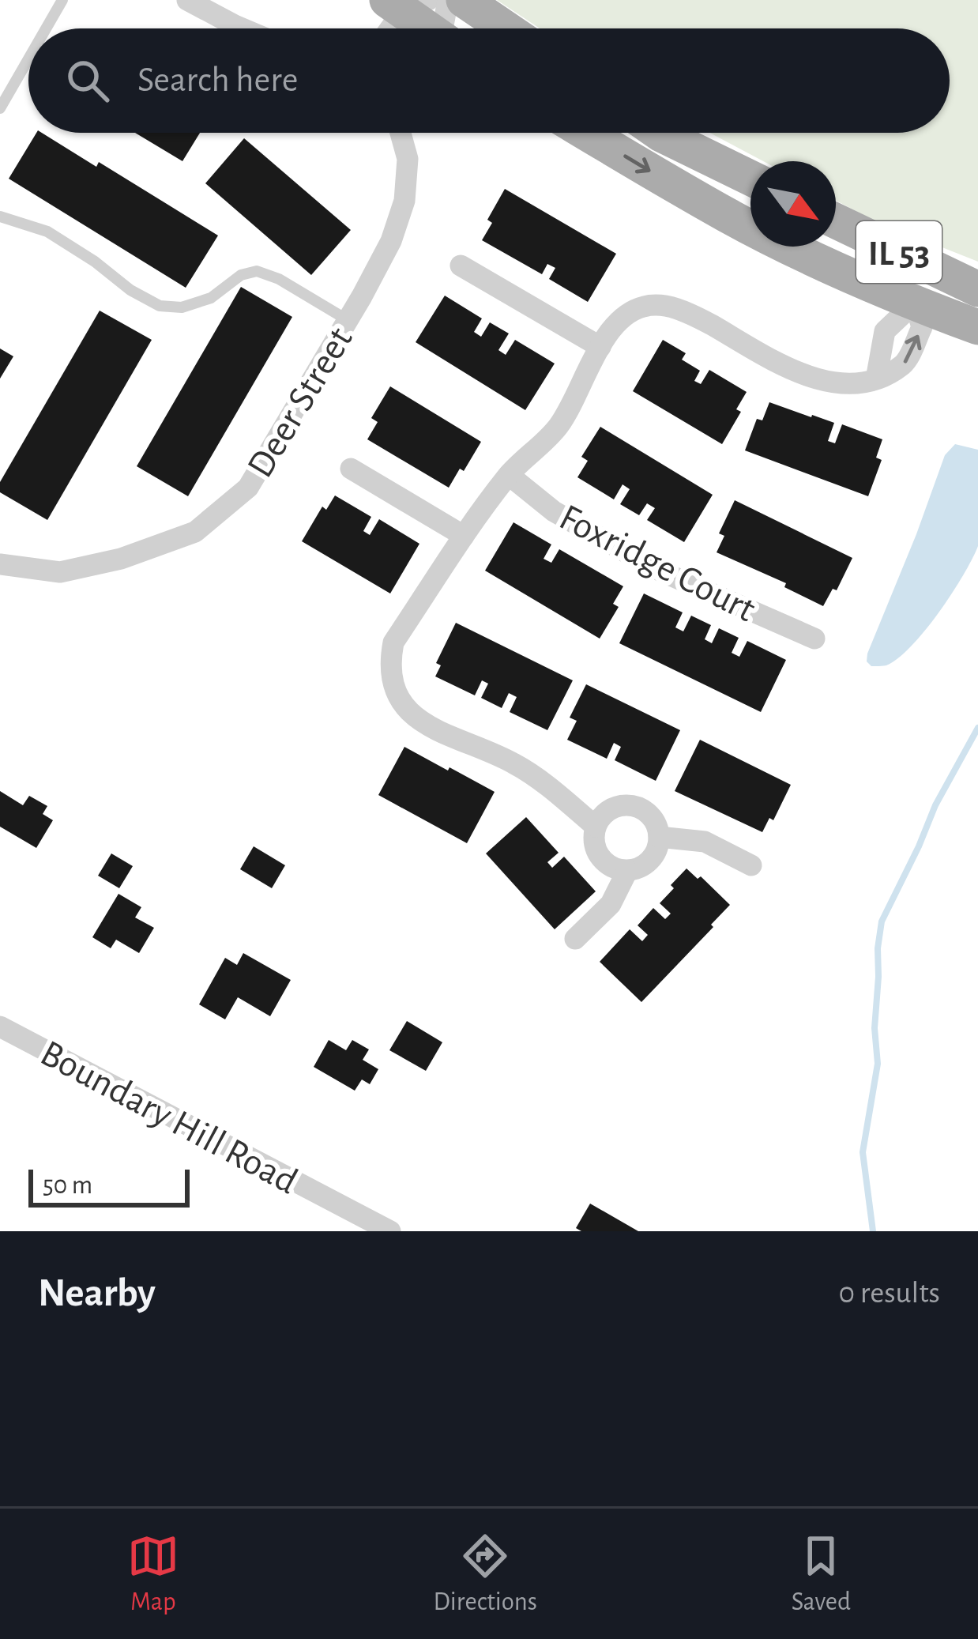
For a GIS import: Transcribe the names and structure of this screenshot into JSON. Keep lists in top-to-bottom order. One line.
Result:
{"streets":{"main road":["IL 53"],"street":["Deer Street","Foxridge Court","Boundary Hill Road"]},"scale_bar":"50 m","north":"bottom right","page":{"search":"Search here","scale":"50 m","heading":["Nearby","0 results"],"nav":["Map","Directions","Saved"]}}
